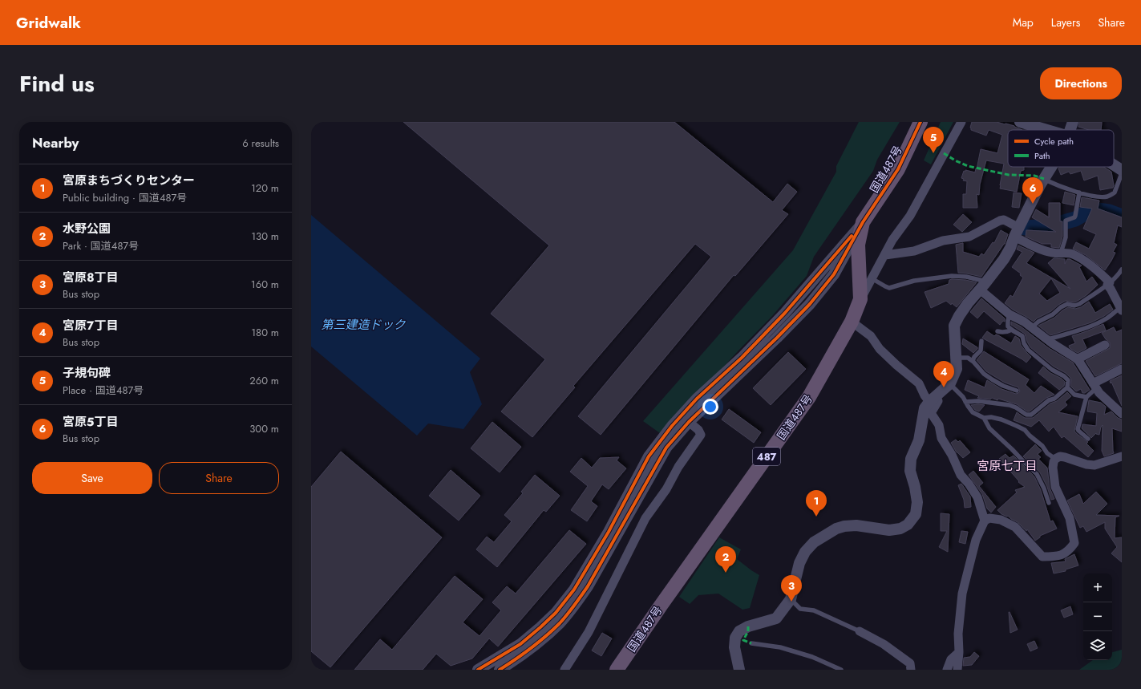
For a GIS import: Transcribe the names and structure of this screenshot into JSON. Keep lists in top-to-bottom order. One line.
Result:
{"streets":{"highway":["国道487号","487"]},"districts":["宮原七丁目"],"water":["第三建造ドック"],"legend":["Cycle path","Path"],"page":{"header":"Gridwalk","nav":["Map","Layers","Share"],"title":"Find us","buttons":["Directions",["Save","Share"]],"heading":["Nearby","6 results"],"pins":["5","6","4","1","2","3"],"list":[{"mark":"1","name":"宮原まちづくりセンター","note":"Public building · 国道487号","value":"120 m"},{"mark":"2","name":"水野公園","note":"Park · 国道487号","value":"130 m"},{"mark":"3","name":"宮原８丁目","note":"Bus stop","value":"160 m"},{"mark":"4","name":"宮原７丁目","note":"Bus stop","value":"180 m"},{"mark":"5","name":"子規句碑","note":"Place · 国道487号","value":"260 m"},{"mark":"6","name":"宮原５丁目","note":"Bus stop","value":"300 m"}],"map_buttons":["+","−"]}}
